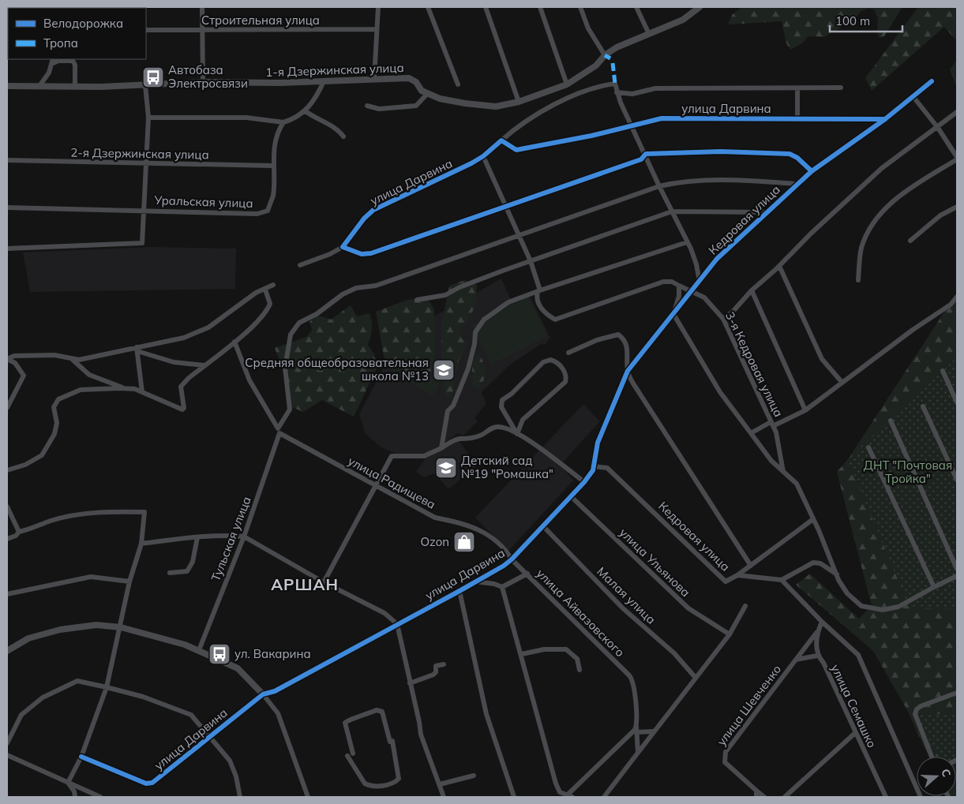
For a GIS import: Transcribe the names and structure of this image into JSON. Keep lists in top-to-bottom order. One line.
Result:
{"streets":{"street":["Строительная улица","1-я Дзержинская улица","улица Дарвина","2-я Дзержинская улица","Уральская улица","Кедровая улица","3-я Кедровая улица","улица Радищева","Тульская улица","улица Ульянова","Малая улица","улица Айвазовского","улица Шевченко","улица Семашко"]},"crossings":[["улица Дарвина","Кедровая улица"],["улица Дарвина","3-я Кедровая улица"],["улица Дарвина","улица Радищева"],["улица Дарвина","улица Ульянова"],["улица Дарвина","Малая улица"],["улица Дарвина","улица Айвазовского"],["2-я Дзержинская улица","Уральская улица"],["Кедровая улица","3-я Кедровая улица"],["улица Радищева","Тульская улица"],["улица Радищева","улица Айвазовского"],["улица Шевченко","улица Семашко"]],"districts":["АРШАН"],"parks":["ДНТ \"Почтовая Тройка\""],"places":{"bus stop":["Автобаза Электросвязи","ул. Вакарина"],"school or university":["Средняя общеобразовательная школа №13","Детский сад №19 \"Ромашка\""],"shop":["Ozon"]},"legend":["Велодорожка","Тропа"],"scale_bar":"100 m","north":"right"}
